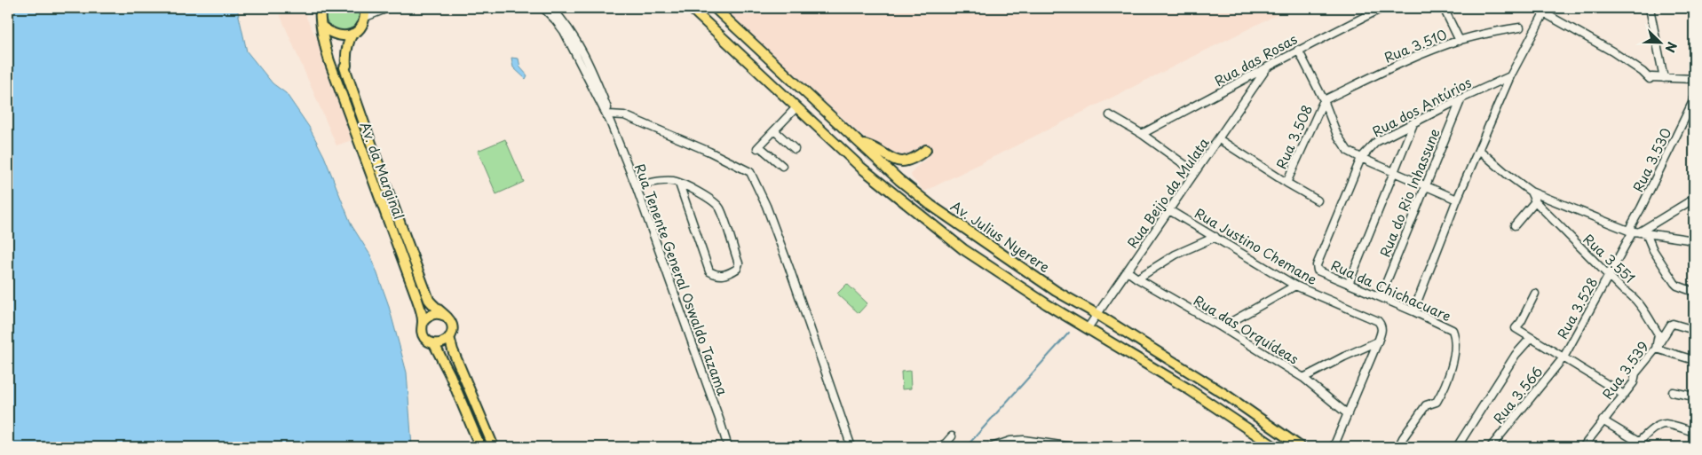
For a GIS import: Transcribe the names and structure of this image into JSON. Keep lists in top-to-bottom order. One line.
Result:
{"streets":{"main road":["Av. da Marginal","Av. Julius Nyerere"],"street":["Rua 3.510","Rua das Rosas","Rua dos Antúrios","Rua 3.508","Rua 3.530","Rua Beijo da Mulata","Rua do Rio Inhassune","Rua Justino Chemane","Rua 3.551","Rua Tenente General Oswaldo Tazama","Rua da Chichacuare","Rua 3.528","Rua das Orquídeas","Rua 3.539","Rua 3.566"]},"crossings":[["Rua 3.510","Rua 3.508"],["Rua das Rosas","Rua Beijo da Mulata"],["Rua dos Antúrios","Rua do Rio Inhassune"],["Rua dos Antúrios","Rua da Chichacuare"],["Rua 3.530","Rua 3.528"],["Rua Beijo da Mulata","Av. Julius Nyerere"],["Rua Beijo da Mulata","Rua Justino Chemane"],["Rua Beijo da Mulata","Rua das Orquídeas"],["Rua do Rio Inhassune","Rua da Chichacuare"],["Rua Justino Chemane","Rua das Orquídeas"],["Rua 3.551","Rua 3.528"],["Rua 3.551","Rua 3.539"],["Rua 3.528","Rua 3.539"],["Rua 3.528","Rua 3.566"]],"north":"bottom right"}
